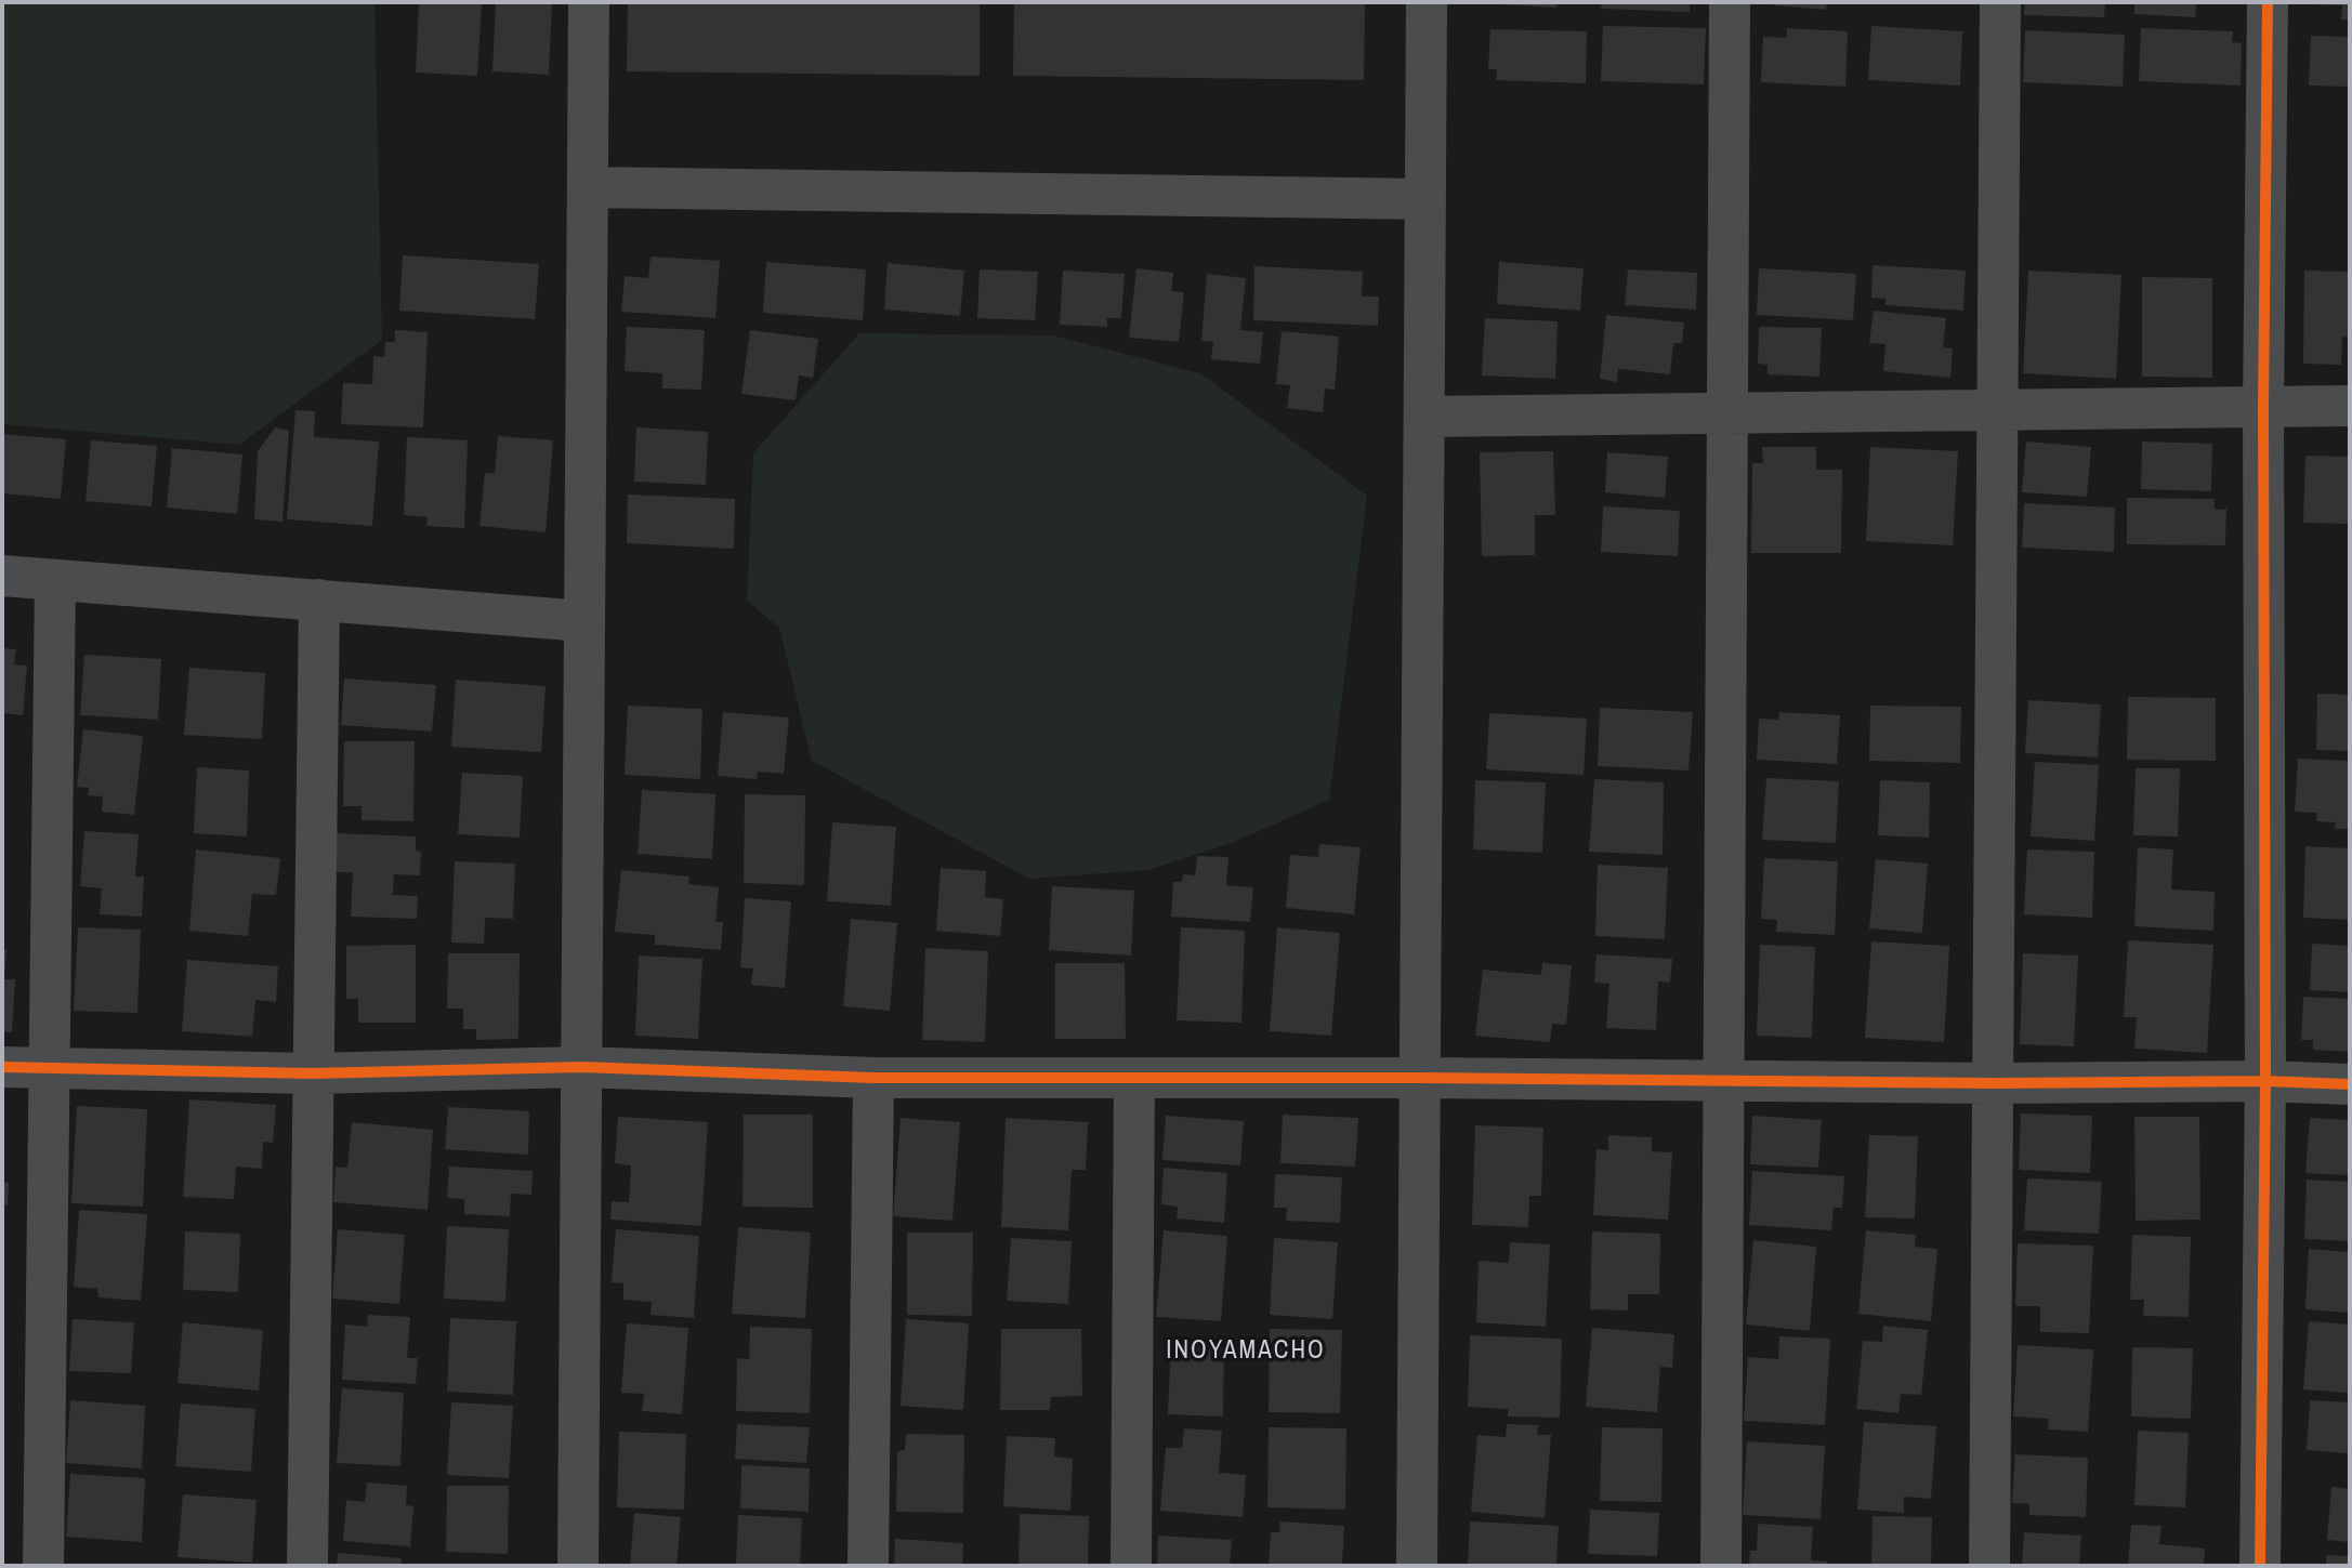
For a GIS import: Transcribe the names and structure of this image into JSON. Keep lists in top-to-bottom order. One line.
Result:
{"districts":["INOYAMACHO"]}
